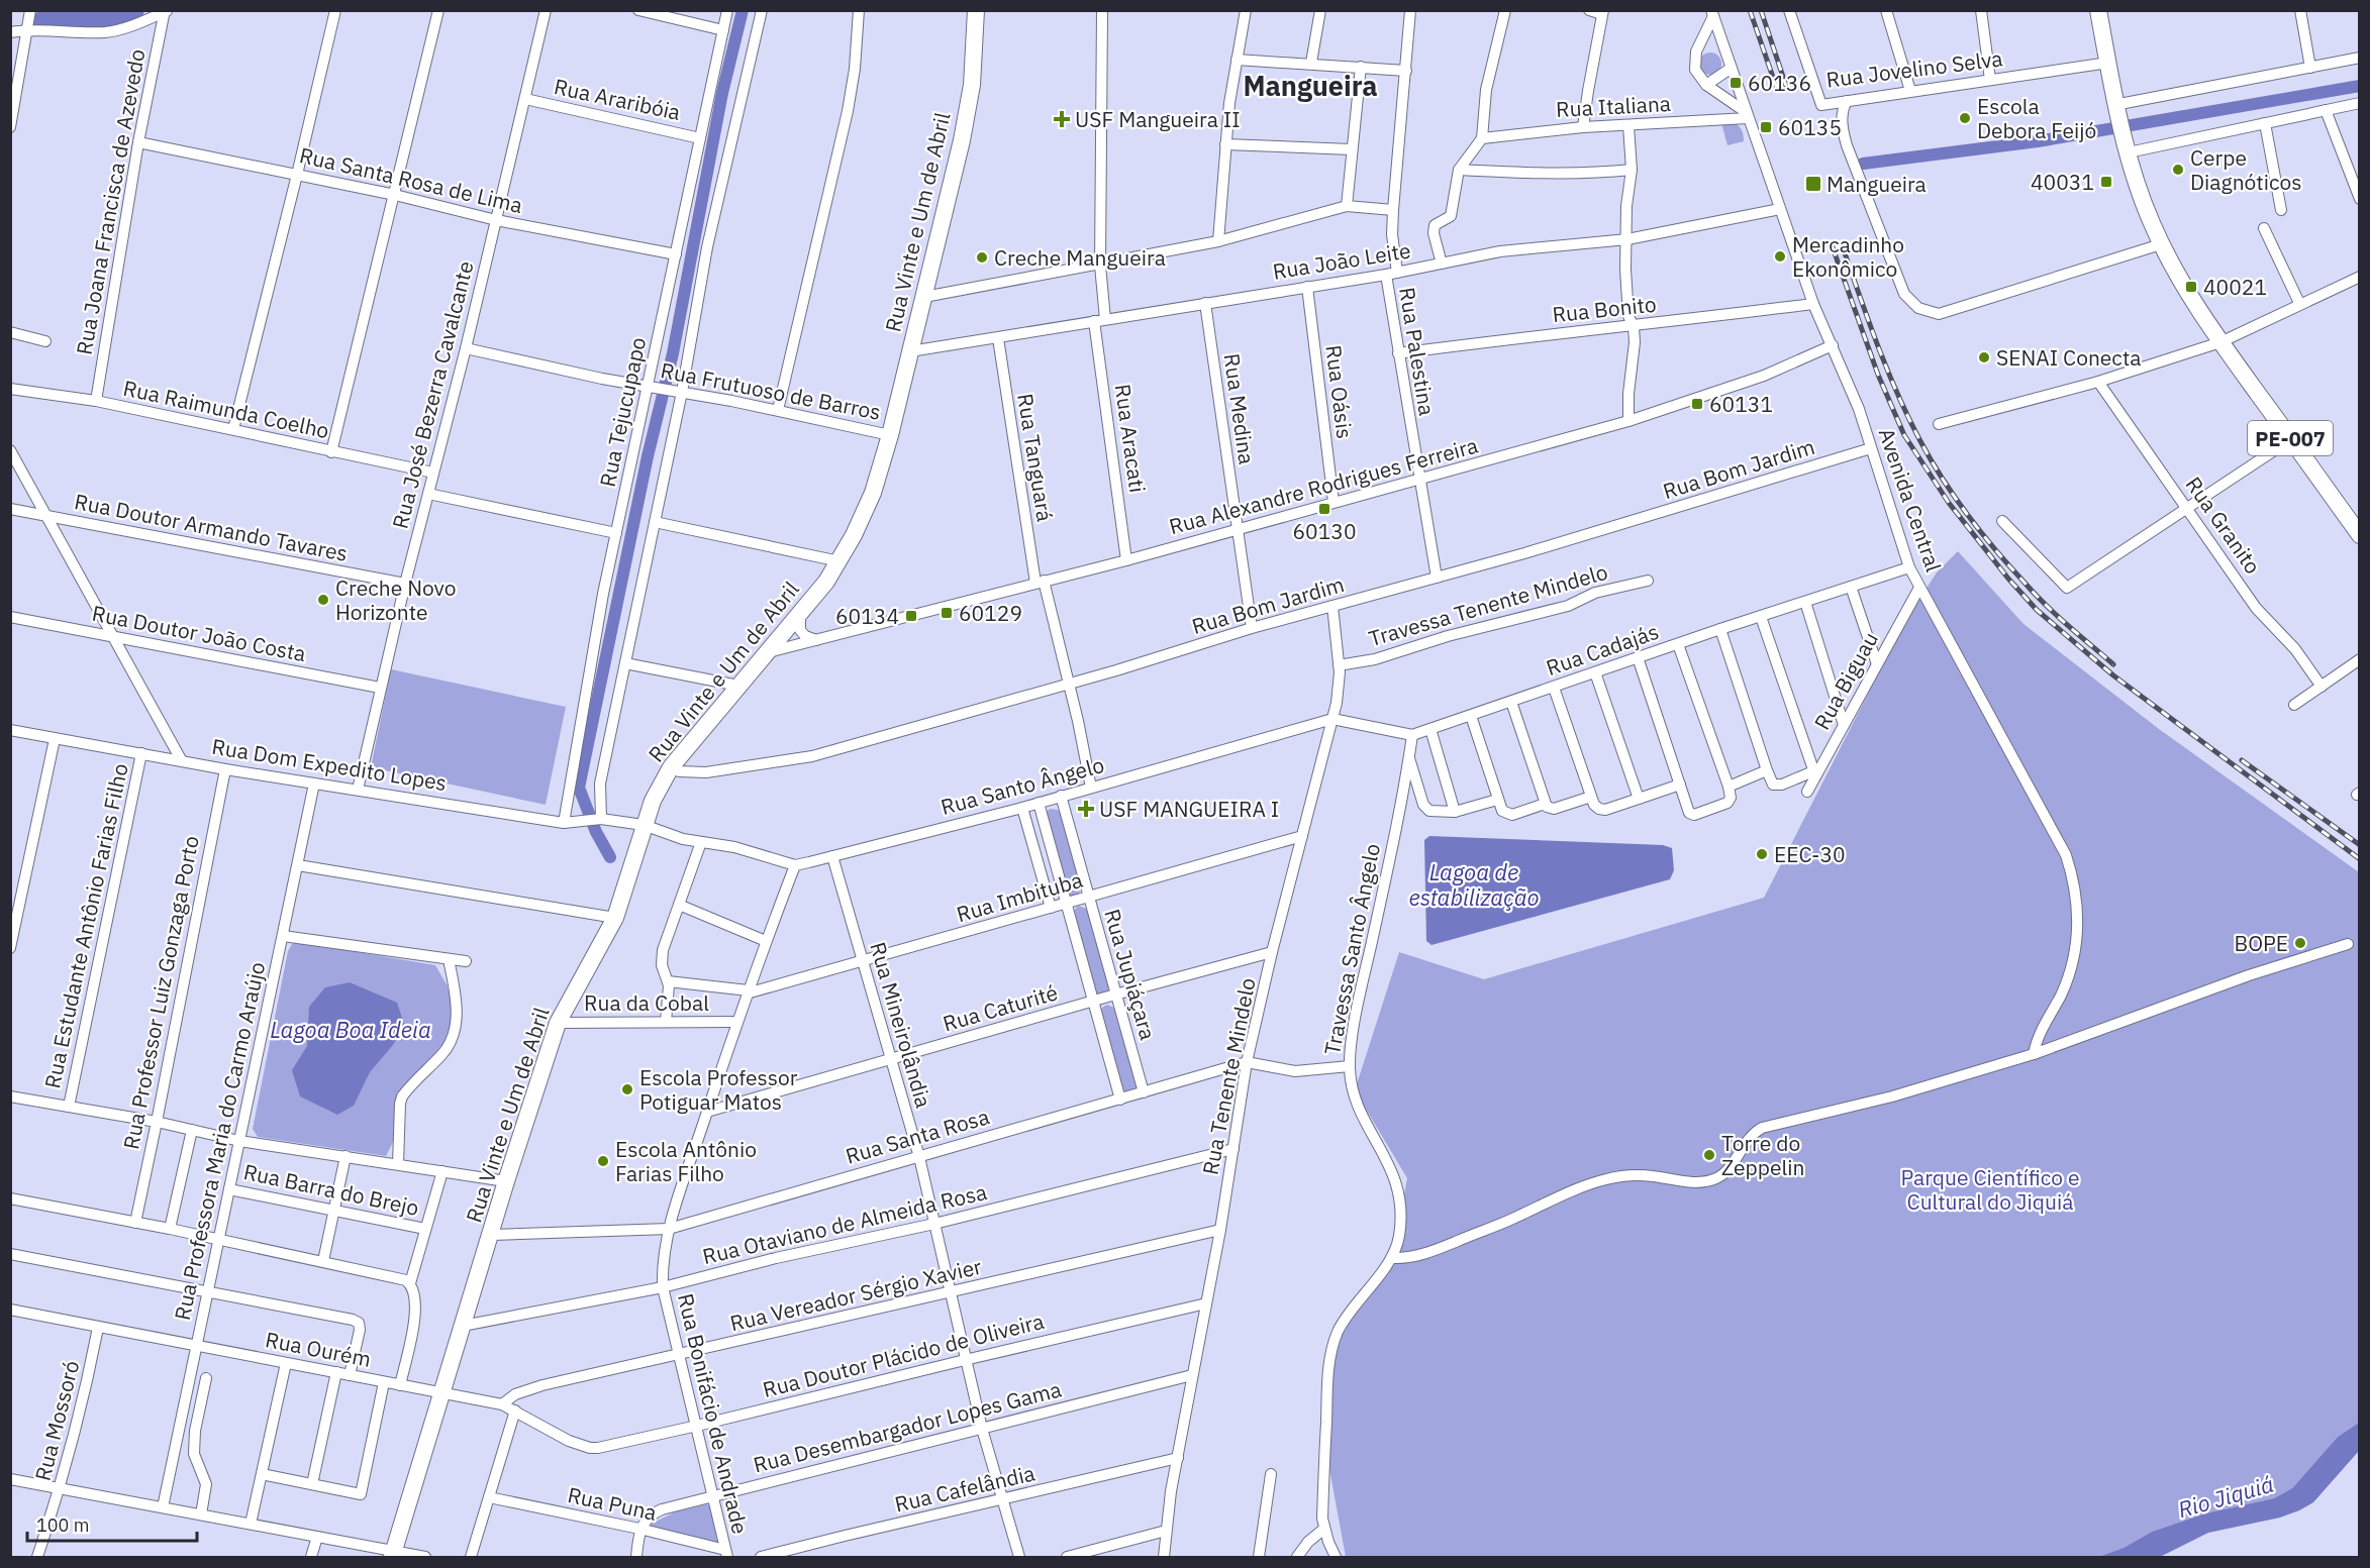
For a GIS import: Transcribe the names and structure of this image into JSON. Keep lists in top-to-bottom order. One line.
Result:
{"streets":{"main road":["Rua Vinte e Um de Abril","PE-007"],"street":["Rua Jovelino Selva","Rua Araribóia","Rua Italiana","Rua Santa Rosa de Lima","Rua Joana Francisca de Azevedo","Rua João Leite","Rua Bonito","Rua Palestina","Rua Frutuoso de Barros","Rua Oásis","Rua José Bezerra Cavalcante","Rua Raimunda Coelho","Rua Medina","Rua Tejucupapo","Rua Aracati","Rua Tanguará","Rua Bom Jardim","Rua Alexandre Rodrigues Ferreira","Avenida Central","Rua Granito","Rua Doutor Armando Tavares","Travessa Tenente Mindelo","Rua Doutor João Costa","Rua Cadajás","Rua Biguau","Rua Dom Expedito Lopes","Rua Santo Ângelo","Rua Imbituba","Rua Estudante Antônio Farias Filho","Travessa Santo Ângelo","Rua Jupiáçara","Rua Professor Luiz Gonzaga Porto","Rua da Cobal","Rua Caturité","Rua Mineirolândia","Rua Tenente Mindelo","Rua Santa Rosa","Rua Professora Maria do Carmo Araújo","Rua Barra do Brejo","Rua Otaviano de Almeida Rosa","Rua Vereador Sérgio Xavier","Rua Ourém","Rua Doutor Plácido de Oliveira","Rua Bonifácio de Andrade","Rua Mossoró","Rua Desembargador Lopes Gama","Rua Cafelândia","Rua Puna"]},"crossings":[["Rua Jovelino Selva","PE-007"],["Rua Araribóia","Rua José Bezerra Cavalcante"],["Rua Araribóia","Rua Tejucupapo"],["Rua Italiana","Avenida Central"],["Rua Santa Rosa de Lima","Rua Joana Francisca de Azevedo"],["Rua Santa Rosa de Lima","Rua José Bezerra Cavalcante"],["Rua Santa Rosa de Lima","Rua Tejucupapo"],["Rua Joana Francisca de Azevedo","Rua Raimunda Coelho"],["Rua Vinte e Um de Abril","Rua João Leite"],["Rua Vinte e Um de Abril","Rua Frutuoso de Barros"],["Rua Vinte e Um de Abril","Rua Bom Jardim"],["Rua Vinte e Um de Abril","Rua Alexandre Rodrigues Ferreira"],["Rua Vinte e Um de Abril","Rua Dom Expedito Lopes"],["Rua Vinte e Um de Abril","Rua da Cobal"],["Rua Vinte e Um de Abril","Rua Santa Rosa"],["Rua Vinte e Um de Abril","Rua Otaviano de Almeida Rosa"],["Rua Vinte e Um de Abril","Rua Ourém"],["Rua João Leite","Rua Palestina"],["Rua João Leite","Rua Oásis"],["Rua João Leite","Rua Medina"],["Rua João Leite","Rua Aracati"],["Rua João Leite","Rua Tanguará"],["Rua João Leite","Avenida Central"],["Rua Bonito","Rua Palestina"],["Rua Bonito","Avenida Central"],["Rua Palestina","Rua Bom Jardim"],["Rua Palestina","Rua Alexandre Rodrigues Ferreira"],["Rua Frutuoso de Barros","Rua José Bezerra Cavalcante"],["Rua Frutuoso de Barros","Rua Tejucupapo"],["Rua Oásis","Rua Alexandre Rodrigues Ferreira"],["Rua José Bezerra Cavalcante","Rua Raimunda Coelho"],["Rua José Bezerra Cavalcante","Rua Doutor Armando Tavares"],["Rua José Bezerra Cavalcante","Rua Doutor João Costa"],["Rua José Bezerra Cavalcante","Rua Dom Expedito Lopes"],["Rua Medina","Rua Bom Jardim"],["Rua Medina","Rua Alexandre Rodrigues Ferreira"],["Rua Tejucupapo","Rua Dom Expedito Lopes"],["Rua Aracati","Rua Alexandre Rodrigues Ferreira"],["Rua Tanguará","Rua Bom Jardim"],["Rua Tanguará","Rua Alexandre Rodrigues Ferreira"],["Rua Tanguará","Rua Santo Ângelo"],["Rua Bom Jardim","Avenida Central"],["Rua Bom Jardim","Rua Tenente Mindelo"],["Rua Alexandre Rodrigues Ferreira","Avenida Central"],["Avenida Central","Rua Cadajás"],["Avenida Central","Rua Biguau"],["Travessa Tenente Mindelo","Rua Tenente Mindelo"],["Rua Cadajás","Rua Santo Ângelo"],["Rua Cadajás","Travessa Santo Ângelo"],["Rua Dom Expedito Lopes","Rua Estudante Antônio Farias Filho"],["Rua Dom Expedito Lopes","Rua Professor Luiz Gonzaga Porto"],["Rua Dom Expedito Lopes","Rua Professora Maria do Carmo Araújo"],["Rua Santo Ângelo","Travessa Santo Ângelo"],["Rua Santo Ângelo","Rua Jupiáçara"],["Rua Santo Ângelo","Rua Mineirolândia"],["Rua Santo Ângelo","Rua Tenente Mindelo"],["Rua Santo Ângelo","Rua Bonifácio de Andrade"],["Rua Imbituba","Rua Jupiáçara"],["Rua Imbituba","Rua Mineirolândia"],["Rua Imbituba","Rua Tenente Mindelo"],["Rua Imbituba","Rua Bonifácio de Andrade"],["Travessa Santo Ângelo","Rua Santa Rosa"],["Rua Jupiáçara","Rua Caturité"],["Rua Jupiáçara","Rua Santa Rosa"],["Rua da Cobal","Rua Bonifácio de Andrade"],["Rua Caturité","Rua Mineirolândia"],["Rua Caturité","Rua Bonifácio de Andrade"],["Rua Mineirolândia","Rua Santa Rosa"],["Rua Mineirolândia","Rua Otaviano de Almeida Rosa"],["Rua Mineirolândia","Rua Vereador Sérgio Xavier"],["Rua Mineirolândia","Rua Doutor Plácido de Oliveira"],["Rua Mineirolândia","Rua Desembargador Lopes Gama"],["Rua Mineirolândia","Rua Cafelândia"],["Rua Tenente Mindelo","Rua Santa Rosa"],["Rua Tenente Mindelo","Rua Otaviano de Almeida Rosa"],["Rua Tenente Mindelo","Rua Vereador Sérgio Xavier"],["Rua Tenente Mindelo","Rua Doutor Plácido de Oliveira"],["Rua Tenente Mindelo","Rua Desembargador Lopes Gama"],["Rua Tenente Mindelo","Rua Cafelândia"],["Rua Santa Rosa","Rua Bonifácio de Andrade"],["Rua Professora Maria do Carmo Araújo","Rua Barra do Brejo"],["Rua Professora Maria do Carmo Araújo","Rua Ourém"],["Rua Otaviano de Almeida Rosa","Rua Bonifácio de Andrade"],["Rua Vereador Sérgio Xavier","Rua Ourém"],["Rua Vereador Sérgio Xavier","Rua Bonifácio de Andrade"],["Rua Ourém","Rua Doutor Plácido de Oliveira"],["Rua Ourém","Rua Mossoró"],["Rua Doutor Plácido de Oliveira","Rua Bonifácio de Andrade"],["Rua Bonifácio de Andrade","Rua Desembargador Lopes Gama"],["Rua Bonifácio de Andrade","Rua Puna"],["Rua Desembargador Lopes Gama","Rua Puna"]],"districts":["Mangueira"],"water":["Lagoa de estabilização","Lagoa Boa Ideia","Rio Jiquiá"],"parks":["Parque Científico e Cultural do Jiquiá"],"places":{"transit":["60136","60135","40031","Mangueira","40021","60131","60130","60129","60134"],"other":["Escola Debora Feijó","Cerpe Diagnóticos","Mercadinho Ekonômico","Creche Mangueira","SENAI Conecta","Creche Novo Horizonte","EEC-30","BOPE","Escola Professor Potiguar Matos","Torre do Zeppelin","Escola Antônio Farias Filho"],"health":["USF Mangueira II","USF MANGUEIRA I"]},"scale_bar":"100 m"}
